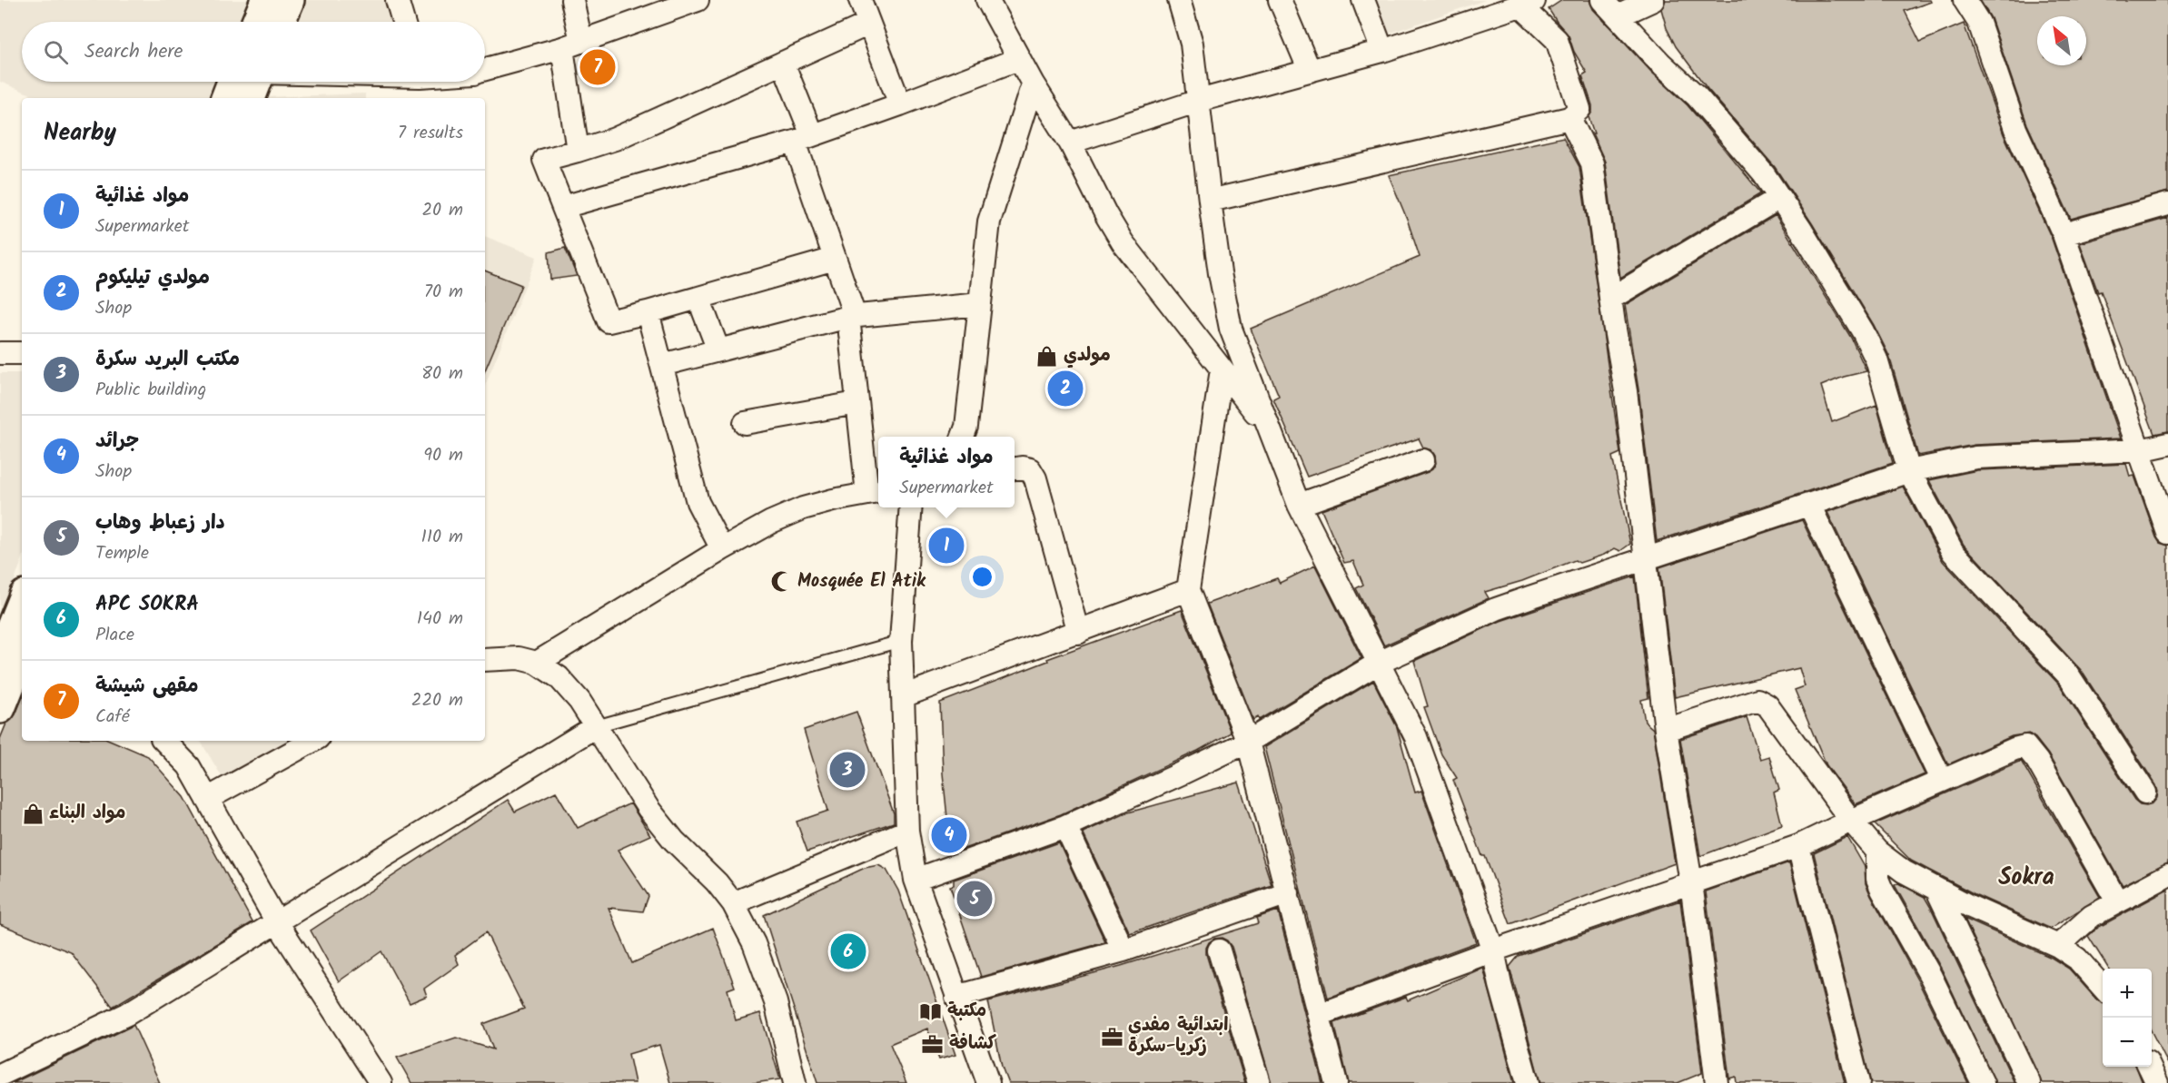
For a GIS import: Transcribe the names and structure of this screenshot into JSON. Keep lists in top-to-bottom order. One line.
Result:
{"districts":["Sokra"],"places":{"shop":["مولدي","مواد البناء"],"mosque":["Mosquée El Atik"],"library":["مكتبة"],"office":["ابتدائية مفدي زكريا-سكرة","كشافة"]},"north":"top left","page":{"search":"Search here","pins":["7","2","1","3","4","5","6"],"heading":["Nearby","7 results"],"list":[{"mark":"1","name":"مواد غذائية","note":"Supermarket","value":"20 m"},{"mark":"2","name":"مولدي تيليكوم","note":"Shop","value":"70 m"},{"mark":"3","name":"مكتب البريد سكرة","note":"Public building","value":"80 m"},{"mark":"4","name":"جرائد","note":"Shop","value":"90 m"},{"mark":"5","name":"دار زعباط وهاب","note":"Temple","value":"110 m"},{"mark":"6","name":"APC SOKRA","note":"Place","value":"140 m"},{"mark":"7","name":"مقهى شيشة","note":"Café","value":"220 m"}],"popup":["مواد غذائية","Supermarket"],"map_buttons":["+","−"]}}
